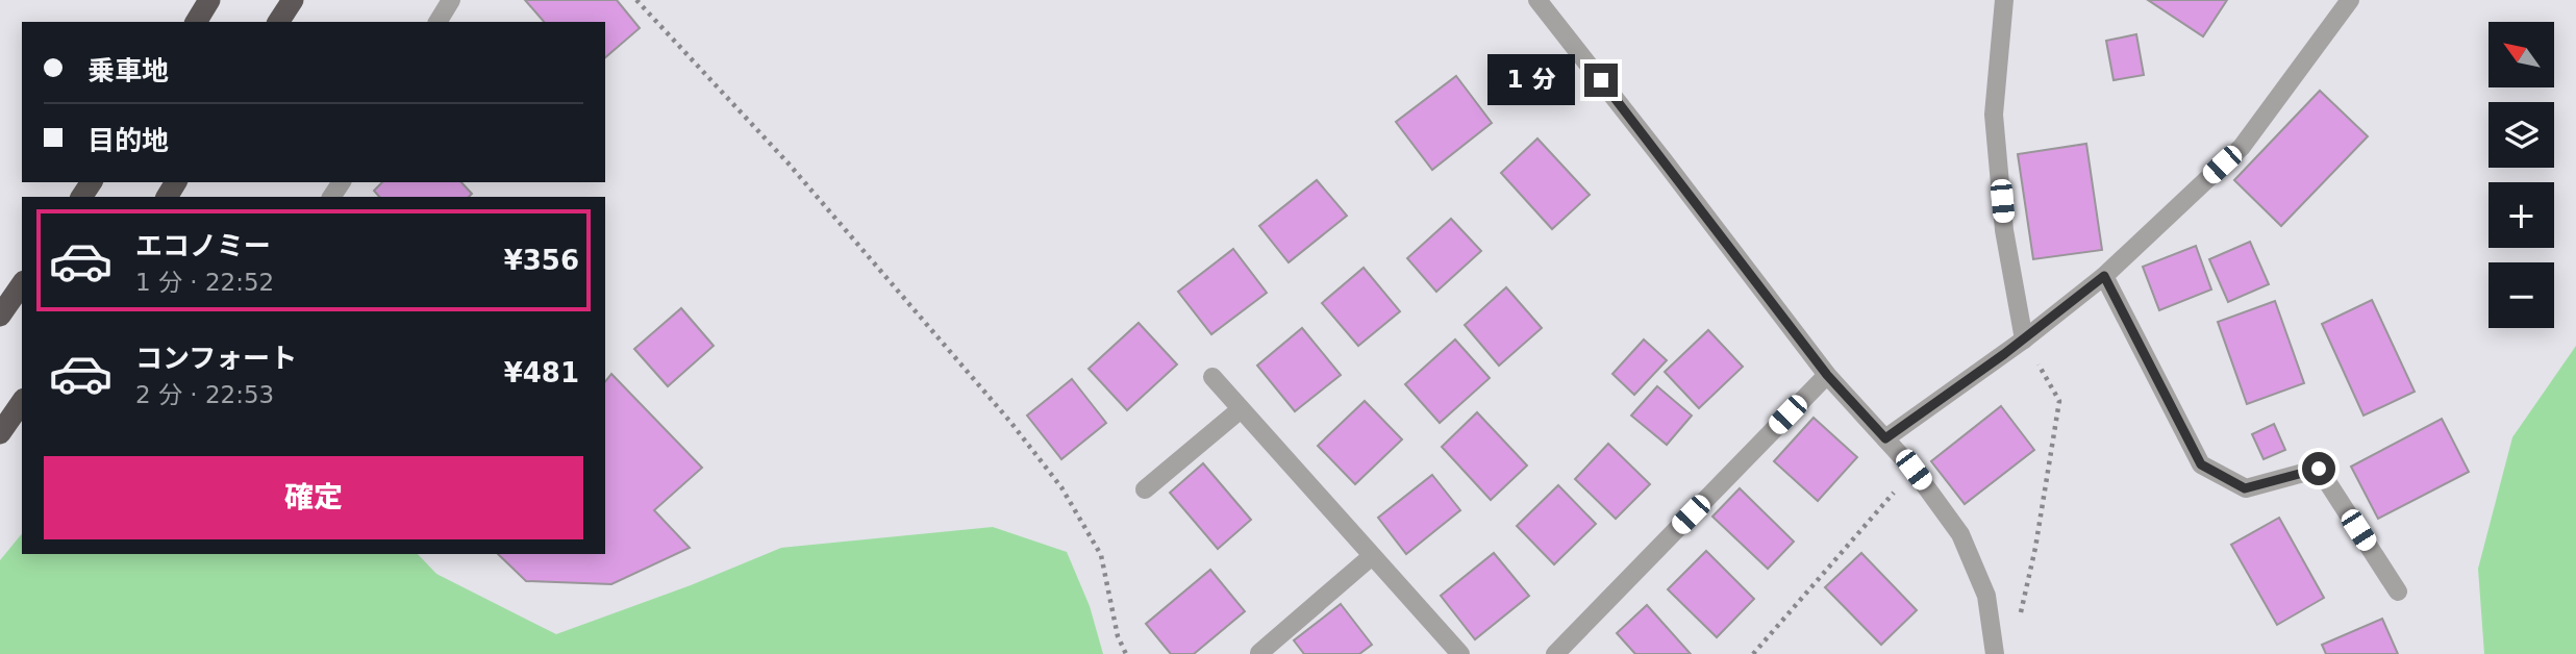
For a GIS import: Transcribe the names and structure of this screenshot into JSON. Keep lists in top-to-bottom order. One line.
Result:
{"north":"top left","page":{"map_buttons":["+","−"],"banner":["乗車地","目的地"],"bubble":"1 分","list":[{"name":"エコノミー","note":"1 分 · 22:52","value":"¥356"},{"name":"コンフォート","note":"2 分 · 22:53","value":"¥481"}],"buttons":"確定"}}
